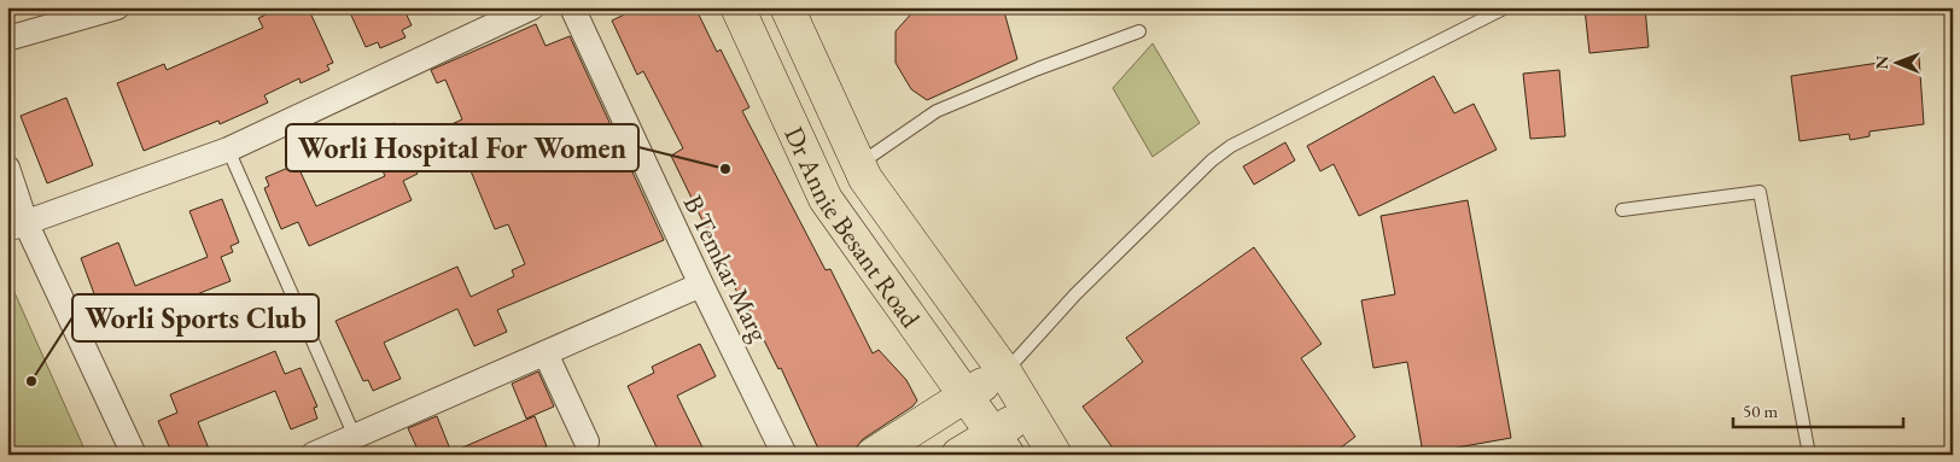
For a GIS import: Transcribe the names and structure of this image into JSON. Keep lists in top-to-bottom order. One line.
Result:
{"streets":{"main road":["Dr Annie Besant Road"],"street":["B Temkar Marg"]},"places":["Worli Hospital For Women","Worli Sports Club"],"scale_bar":"50 m","north":"left"}
